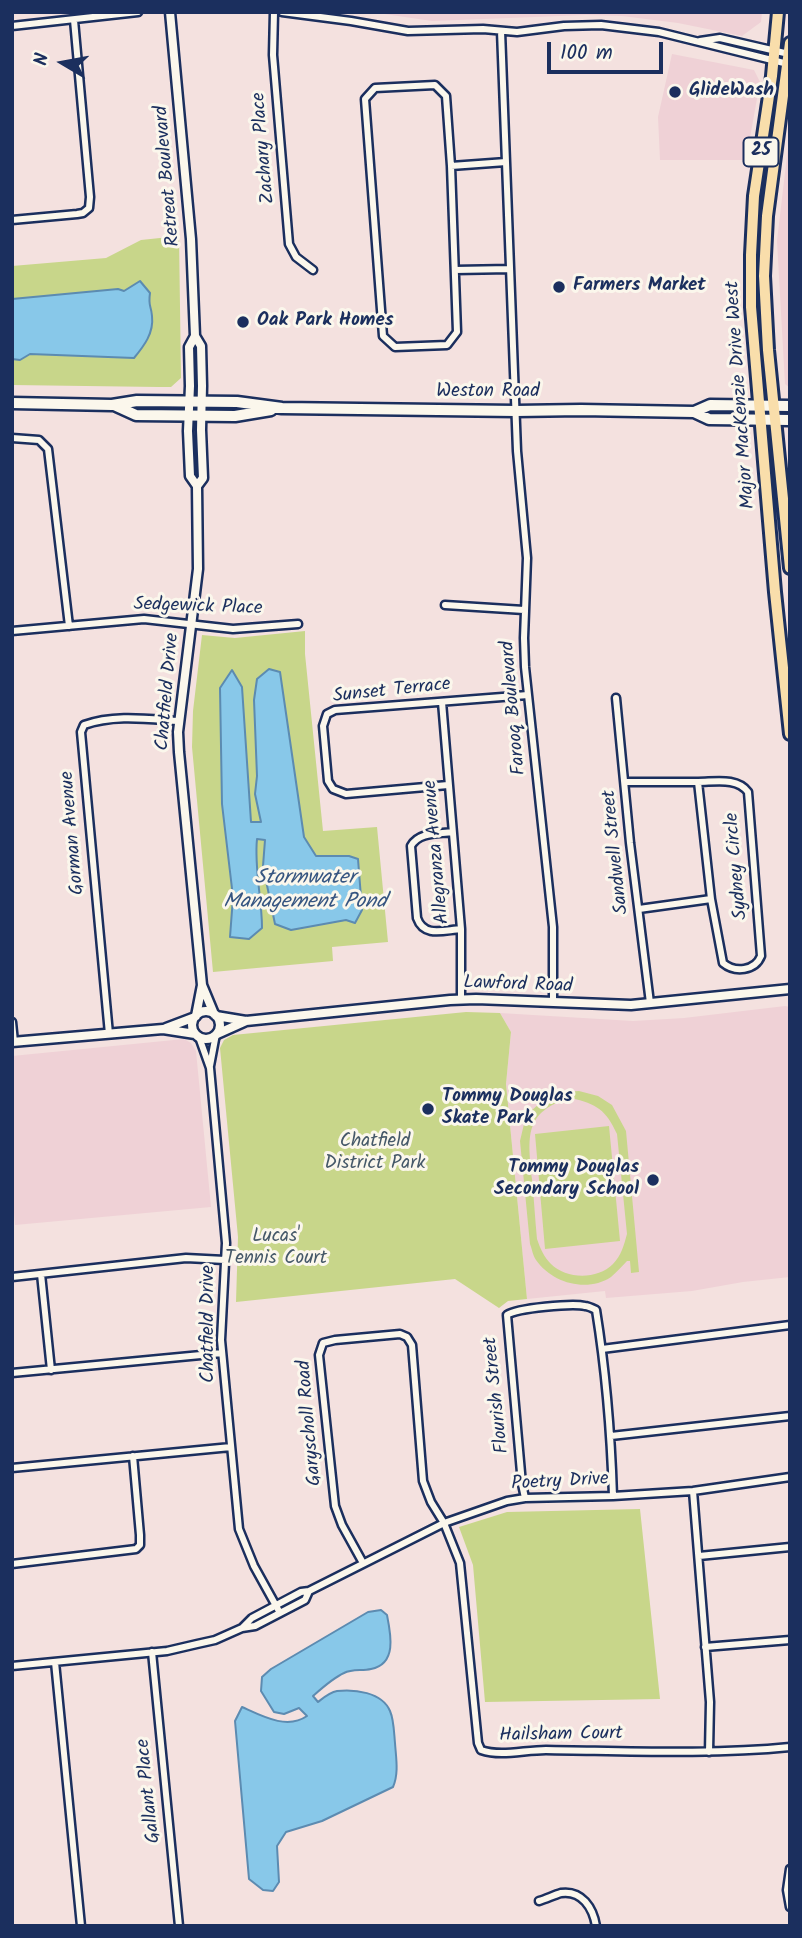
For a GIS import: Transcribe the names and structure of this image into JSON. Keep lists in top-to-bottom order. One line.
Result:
{"streets":{"main road":["25","Weston Road","Major MacKenzie Drive West"],"street":["Zachary Place","Retreat Boulevard","Sedgewick Place","Chatfield Drive","Sunset Terrace","Farooq Boulevard","Gorman Avenue","Allegranza Avenue","Sandwell Street","Sydney Circle","Lawford Road","Flourish Street","Garyscholl Road","Poetry Drive","Hailsham Court","Gallant Place"]},"crossings":[["Retreat Boulevard","Weston Road"],["Retreat Boulevard","Chatfield Drive"],["Weston Road","Major MacKenzie Drive West"],["Weston Road","Chatfield Drive"],["Weston Road","Farooq Boulevard"],["Sedgewick Place","Chatfield Drive"],["Chatfield Drive","Gorman Avenue"],["Chatfield Drive","Lawford Road"],["Chatfield Drive","Poetry Drive"],["Sunset Terrace","Farooq Boulevard"],["Sunset Terrace","Allegranza Avenue"],["Farooq Boulevard","Lawford Road"],["Allegranza Avenue","Lawford Road"],["Sandwell Street","Sydney Circle"],["Sandwell Street","Lawford Road"],["Flourish Street","Poetry Drive"],["Garyscholl Road","Poetry Drive"],["Garyscholl Road","Hailsham Court"],["Poetry Drive","Hailsham Court"],["Poetry Drive","Gallant Place"]],"water":["Stormwater Management Pond"],"parks":["Chatfield District Park","Lucas' Tennis Court"],"places":["GlideWash","Farmers Market","Oak Park Homes","Tommy Douglas Skate Park","Tommy Douglas Secondary School"],"scale_bar":"100 m","north":"left"}
